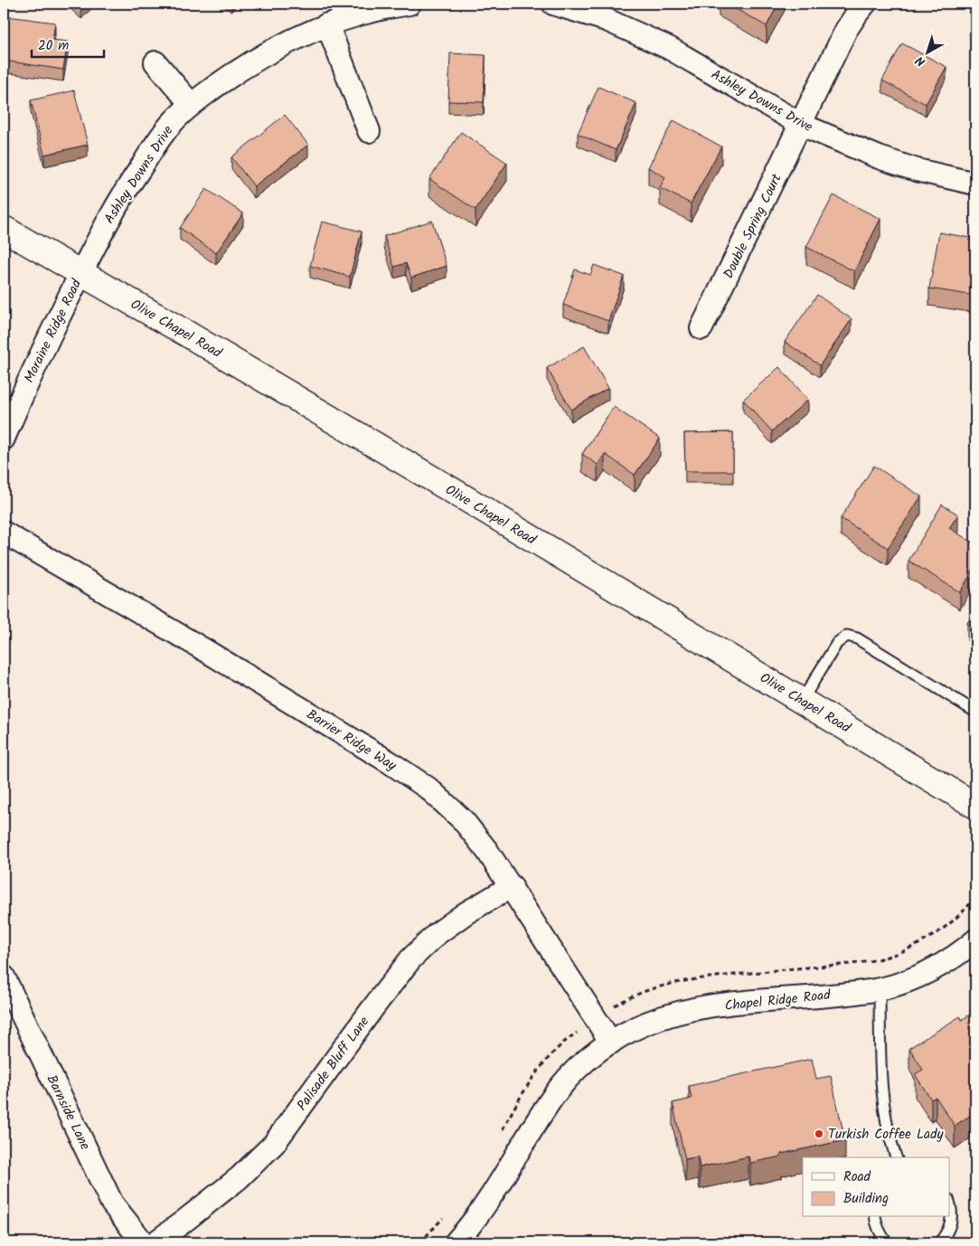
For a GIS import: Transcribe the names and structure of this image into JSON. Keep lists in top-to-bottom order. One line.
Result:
{"streets":{"main road":["Olive Chapel Road"],"street":["Ashley Downs Drive","Double Spring Court","Moraine Ridge Road","Barrier Ridge Way","Chapel Ridge Road","Palisade Bluff Lane","Barnside Lane"]},"crossings":[["Ashley Downs Drive","Double Spring Court"],["Ashley Downs Drive","Olive Chapel Road"],["Ashley Downs Drive","Moraine Ridge Road"],["Olive Chapel Road","Moraine Ridge Road"],["Barrier Ridge Way","Chapel Ridge Road"],["Barrier Ridge Way","Palisade Bluff Lane"]],"places":["Turkish Coffee Lady"],"legend":["Road","Building"],"scale_bar":"20 m","north":"bottom left"}
